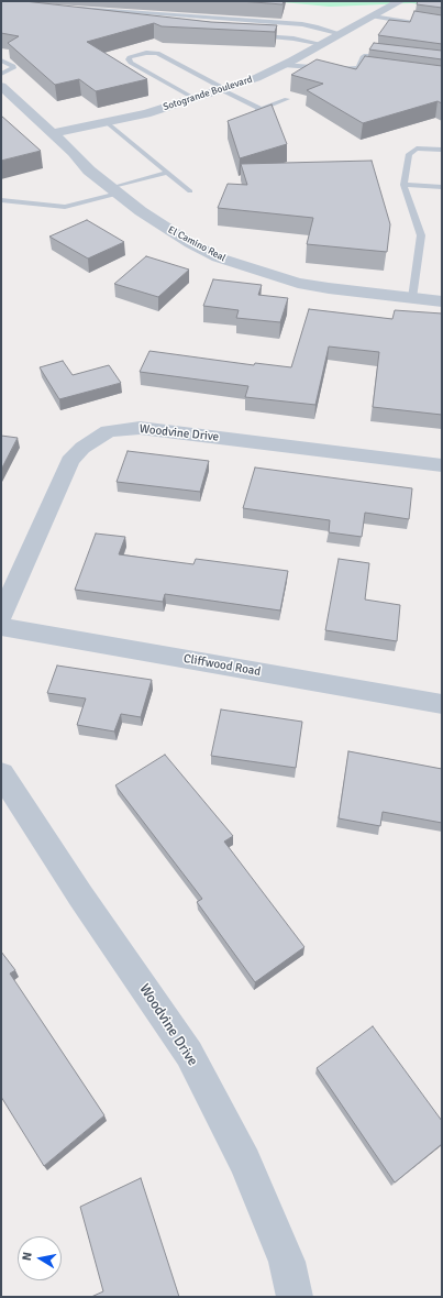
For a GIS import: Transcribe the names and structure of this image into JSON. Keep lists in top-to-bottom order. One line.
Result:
{"streets":{"street":["Sotogrande Boulevard","El Camino Real","Woodvine Drive","Cliffwood Road"]},"crossings":[["Sotogrande Boulevard","El Camino Real"]],"north":"left"}
